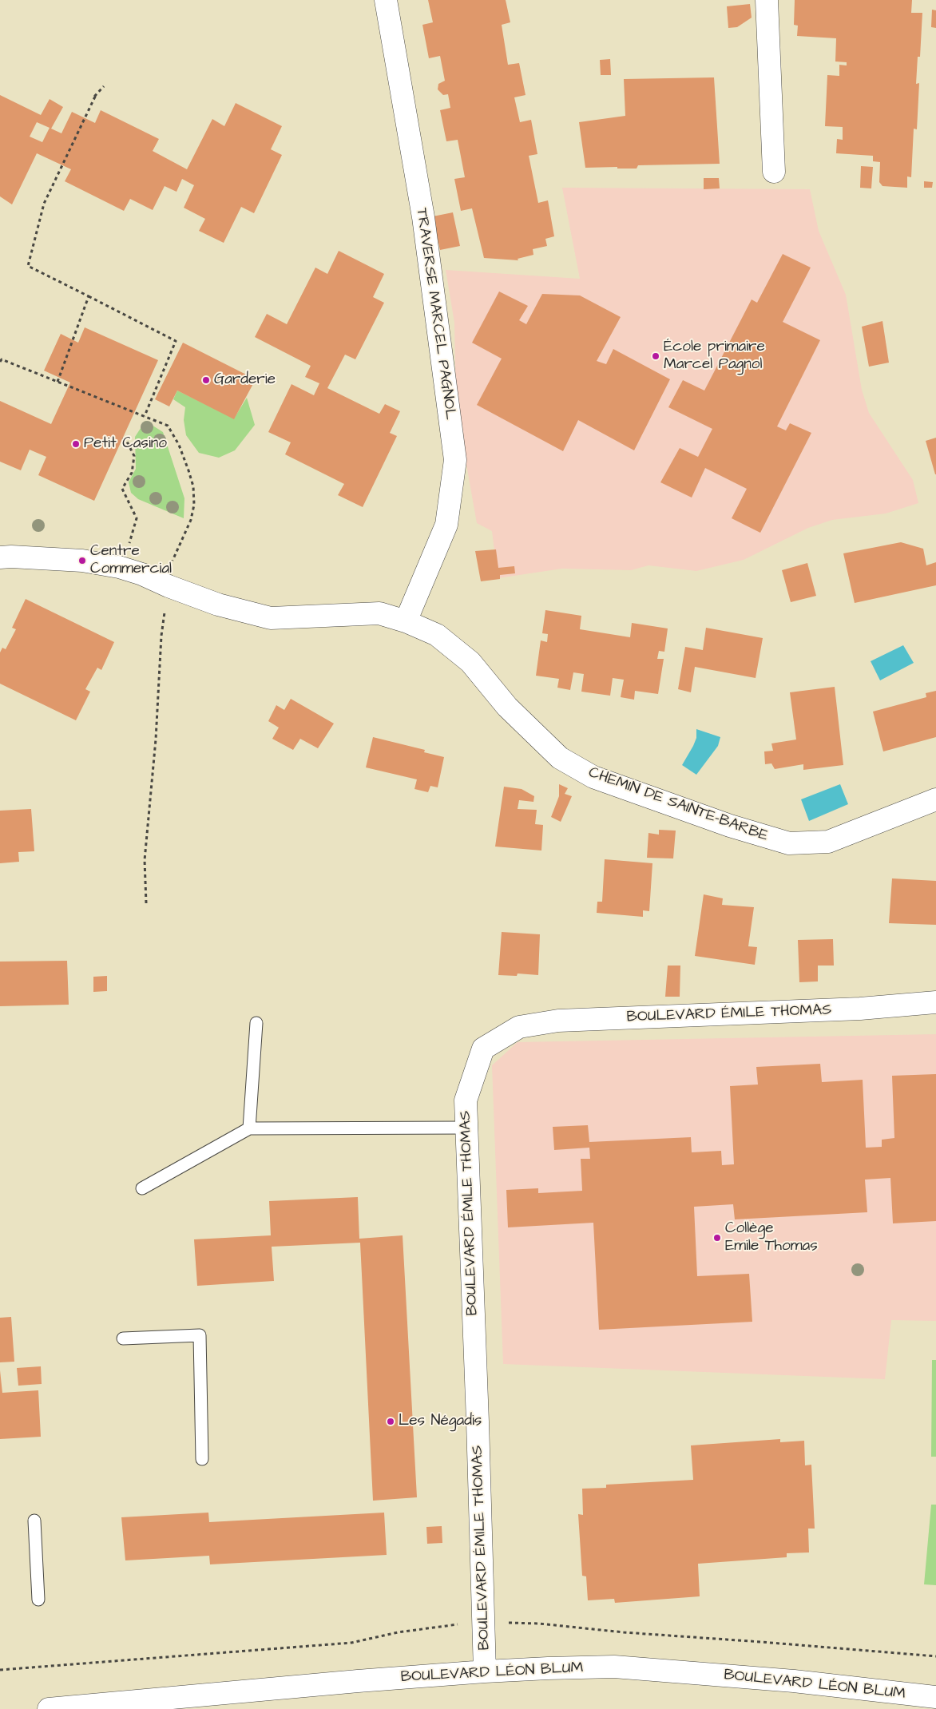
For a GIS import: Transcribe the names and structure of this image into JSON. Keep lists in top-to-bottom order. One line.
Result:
{"streets":{"street":["TRAVERSE MARCEL PAGNOL","CHEMIN DE SAINTE-BARBE","BOULEVARD ÉMILE THOMAS","BOULEVARD LÉON BLUM"]},"crossings":[["TRAVERSE MARCEL PAGNOL","CHEMIN DE SAINTE-BARBE"],["BOULEVARD ÉMILE THOMAS","BOULEVARD LÉON BLUM"]],"places":["École primaire Marcel Pagnol","Garderie","Petit Casino","Centre Commercial","Collège Emile Thomas","Les Négadis"]}
